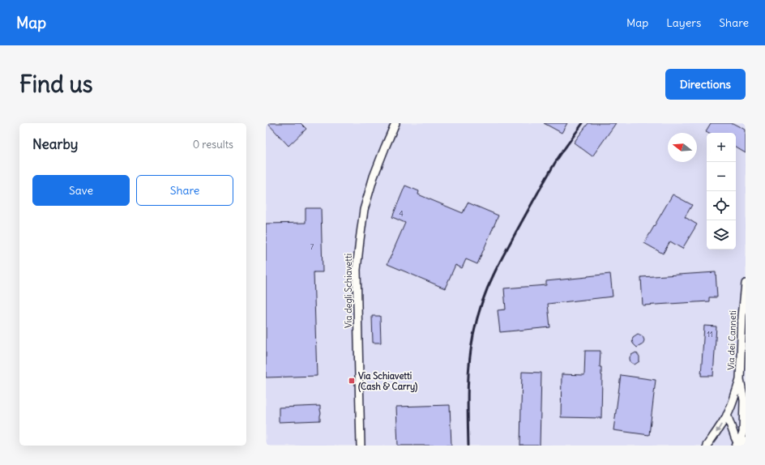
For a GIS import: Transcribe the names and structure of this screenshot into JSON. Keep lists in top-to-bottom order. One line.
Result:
{"streets":{"street":["Via degli Schiavetti","Via dei Canneti"]},"places":{"transit":["Via Schiavetti (Cash & Carry)"]},"house_numbers":["4","7","11"],"north":"left","page":{"header":"Map","nav":["Map","Layers","Share"],"buttons":["Directions",["Save","Share"]],"title":"Find us","heading":["Nearby","0 results"],"map_buttons":["+","−"]}}
